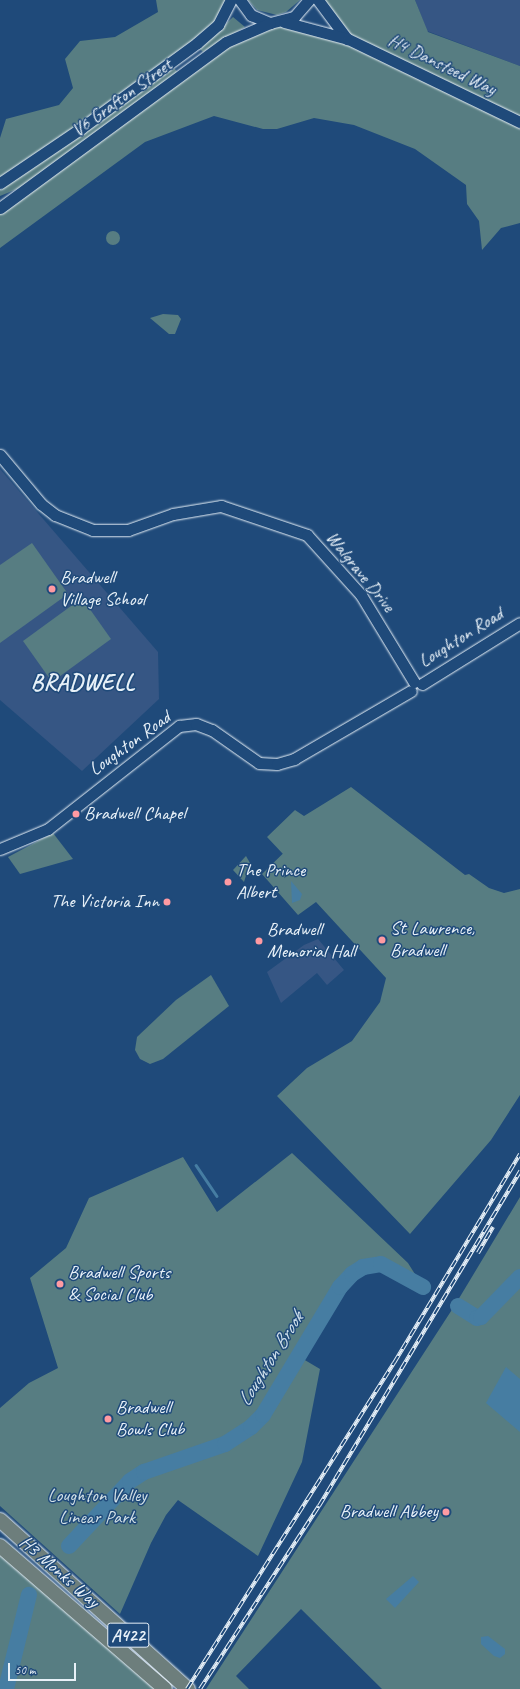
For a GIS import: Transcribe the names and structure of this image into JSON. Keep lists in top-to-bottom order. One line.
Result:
{"streets":{"main road":["H3 Monks Way","A422"],"street":["H4 Dansteed Way","V6 Grafton Street","Walgrave Drive","Loughton Road"]},"crossings":[["Walgrave Drive","Loughton Road"]],"districts":["BRADWELL"],"water":["Loughton Brook"],"parks":["Loughton Valley Linear Park"],"places":["Bradwell Village School","Bradwell Chapel","The Prince Albert","The Victoria Inn","St Lawrence, Bradwell","Bradwell Memorial Hall","Bradwell Sports & Social Club","Bradwell Bowls Club","Bradwell Abbey"],"scale_bar":"50 m"}
